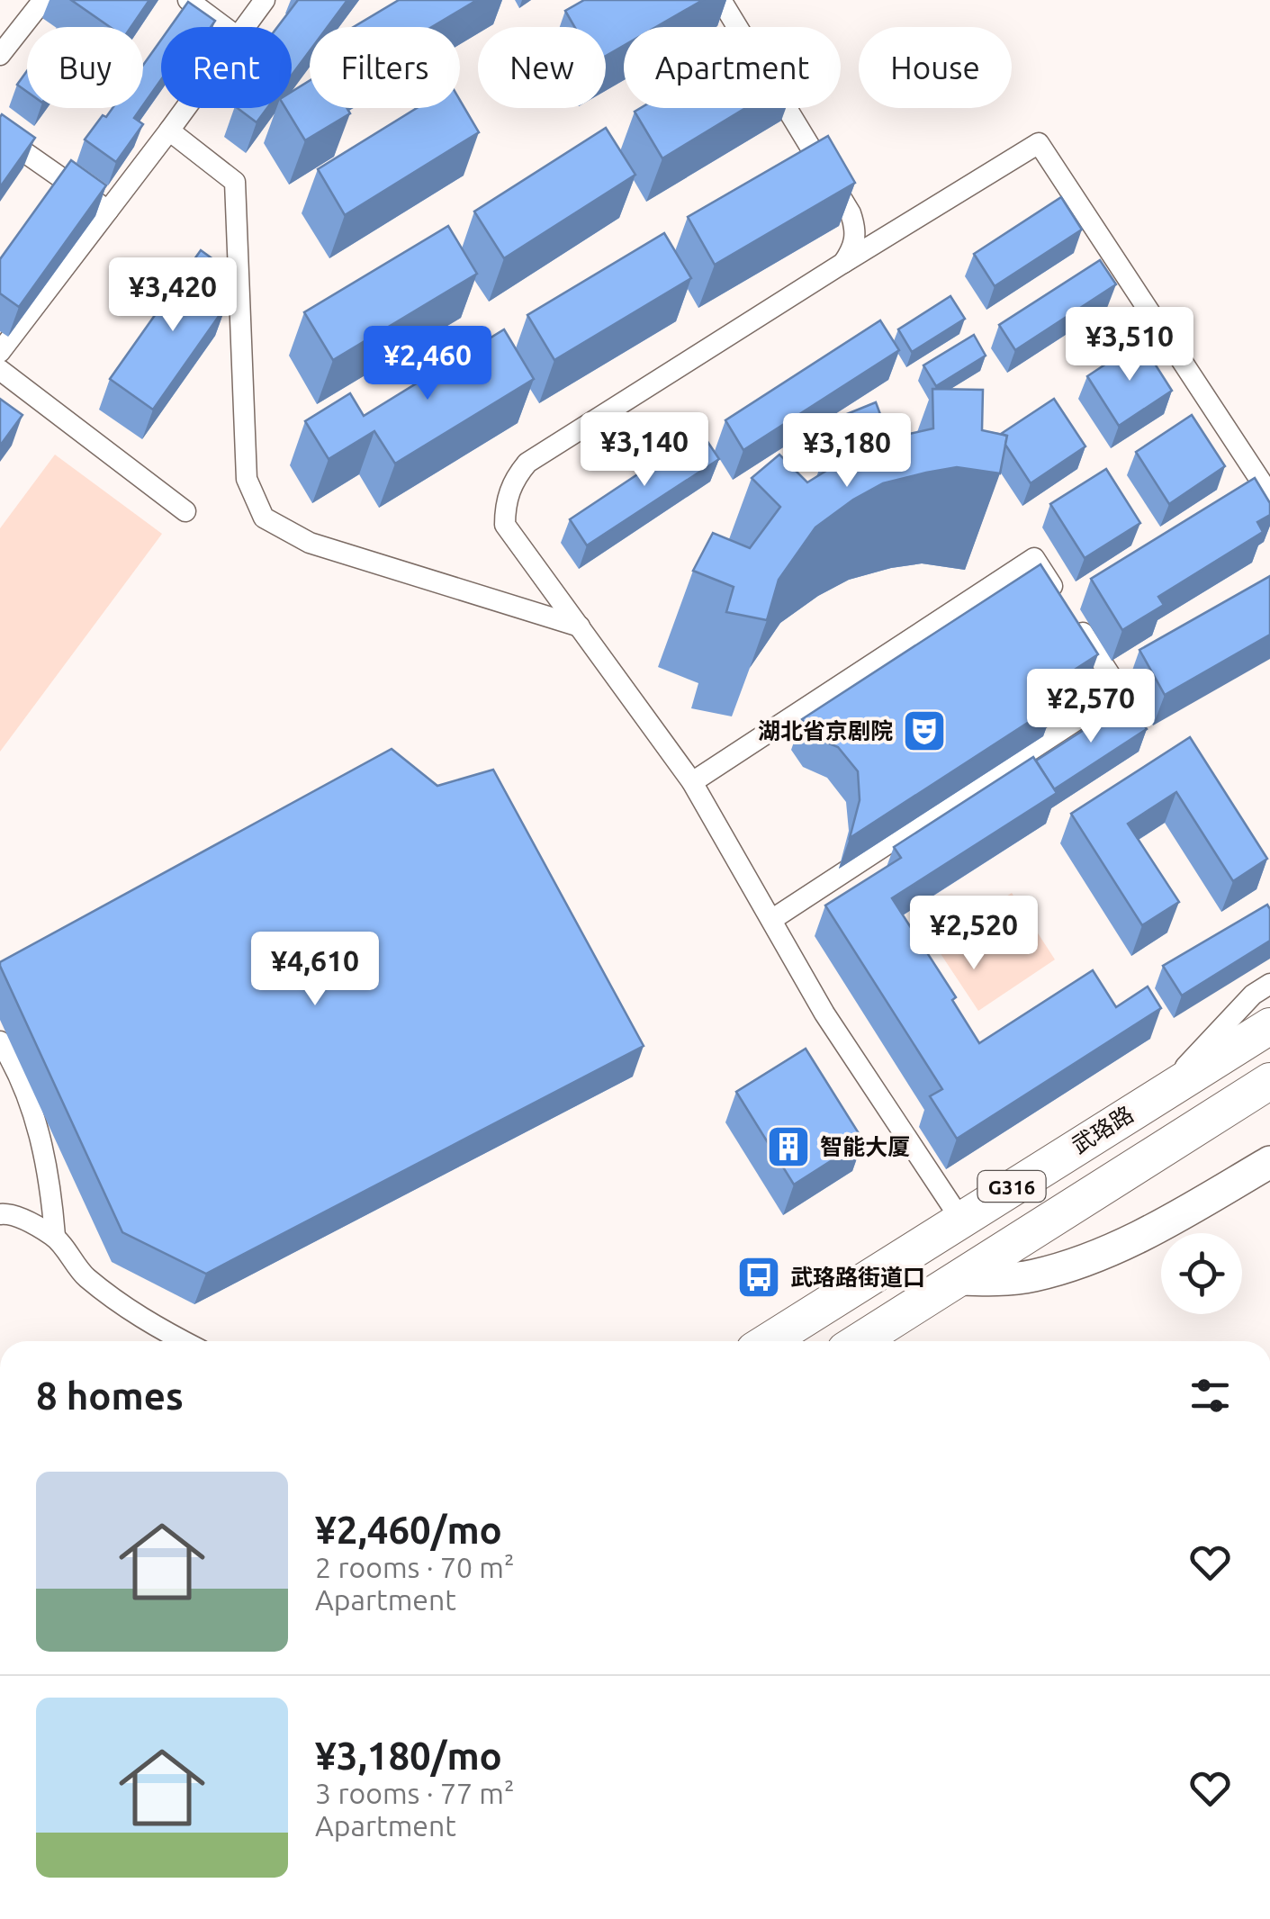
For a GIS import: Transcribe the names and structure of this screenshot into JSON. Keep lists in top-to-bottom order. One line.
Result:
{"streets":{"highway":["武珞路","G316"]},"places":{"theatre":["湖北省京剧院"],"building":["智能大厦"],"bus stop":["武珞路街道口"]},"page":{"chip":["Buy","Rent","Filters","New","Apartment","House"],"price":["¥3,420","¥3,510","¥2,460","¥3,140","¥3,180","¥2,570","¥2,520","¥4,610"],"heading":"8 homes","list":[{"name":"¥2,460/mo","note":"2 rooms · 70 m² · Apartment"},{"name":"¥3,180/mo","note":"3 rooms · 77 m² · Apartment"}]}}
